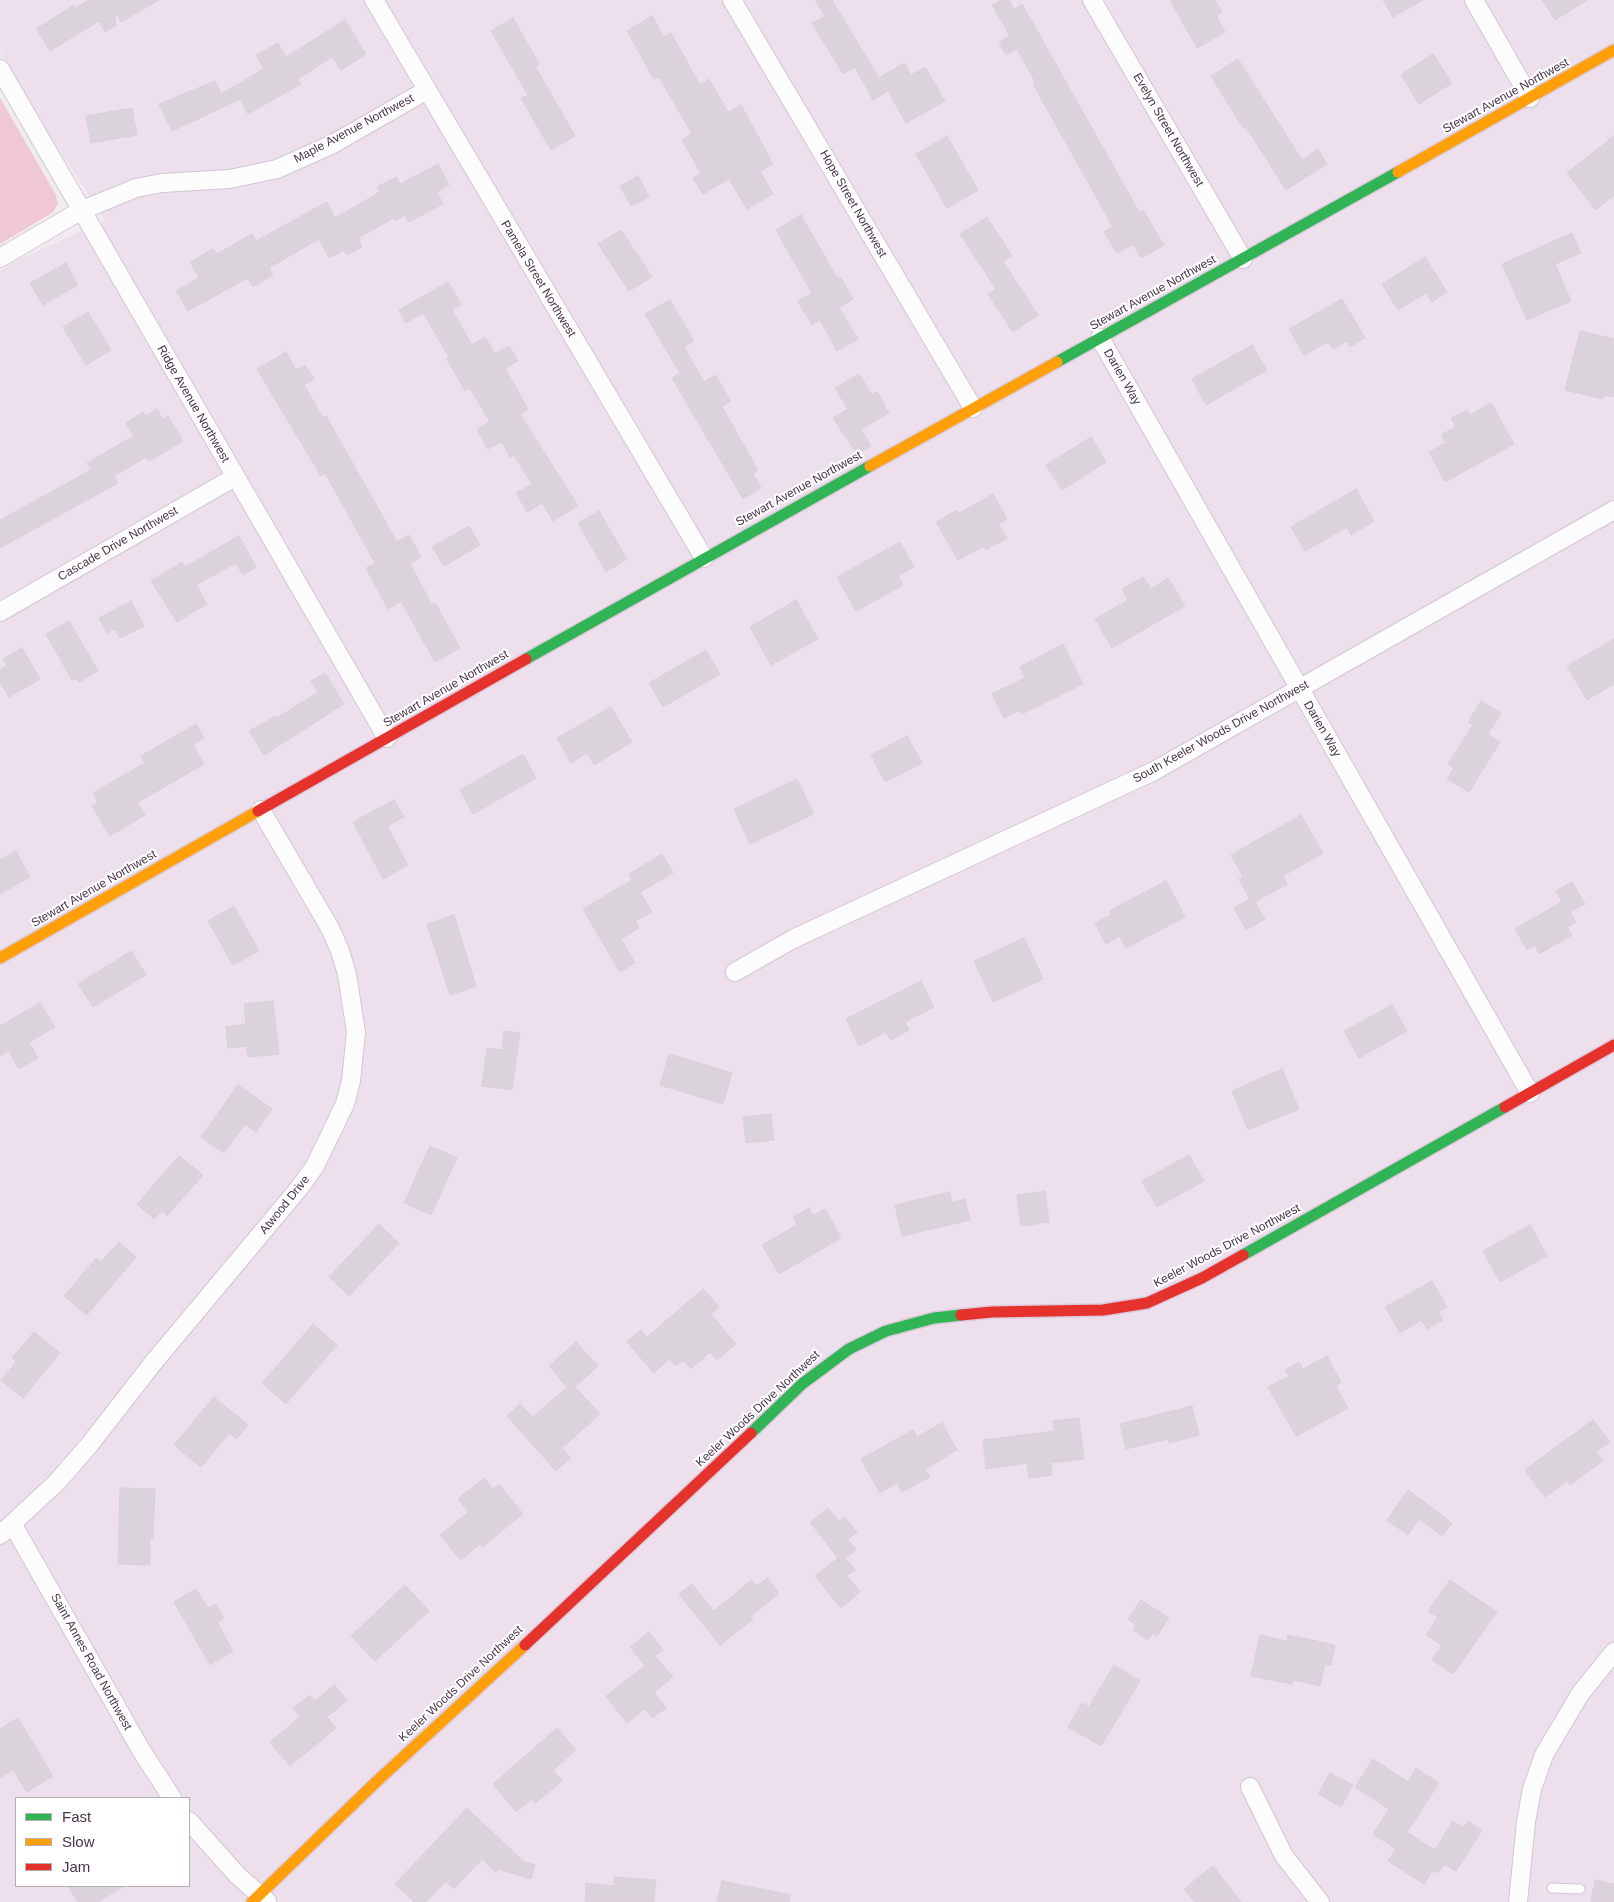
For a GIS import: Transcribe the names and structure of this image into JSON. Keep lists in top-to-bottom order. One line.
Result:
{"streets":{"street":["Stewart Avenue Northwest","Maple Avenue Northwest","Evelyn Street Northwest","Hope Street Northwest","Pamela Street Northwest","Darien Way","Ridge Avenue Northwest","Cascade Drive Northwest","South Keeler Woods Drive Northwest","Atwood Drive","Keeler Woods Drive Northwest","Saint Annes Road Northwest"]},"crossings":[["Stewart Avenue Northwest","Evelyn Street Northwest"],["Stewart Avenue Northwest","Hope Street Northwest"],["Stewart Avenue Northwest","Pamela Street Northwest"],["Stewart Avenue Northwest","Darien Way"],["Stewart Avenue Northwest","Ridge Avenue Northwest"],["Stewart Avenue Northwest","Atwood Drive"],["Maple Avenue Northwest","Pamela Street Northwest"],["Maple Avenue Northwest","Ridge Avenue Northwest"],["Darien Way","South Keeler Woods Drive Northwest"],["Darien Way","Keeler Woods Drive Northwest"],["Ridge Avenue Northwest","Cascade Drive Northwest"],["Atwood Drive","Saint Annes Road Northwest"]],"legend":["Fast","Slow","Jam"]}
